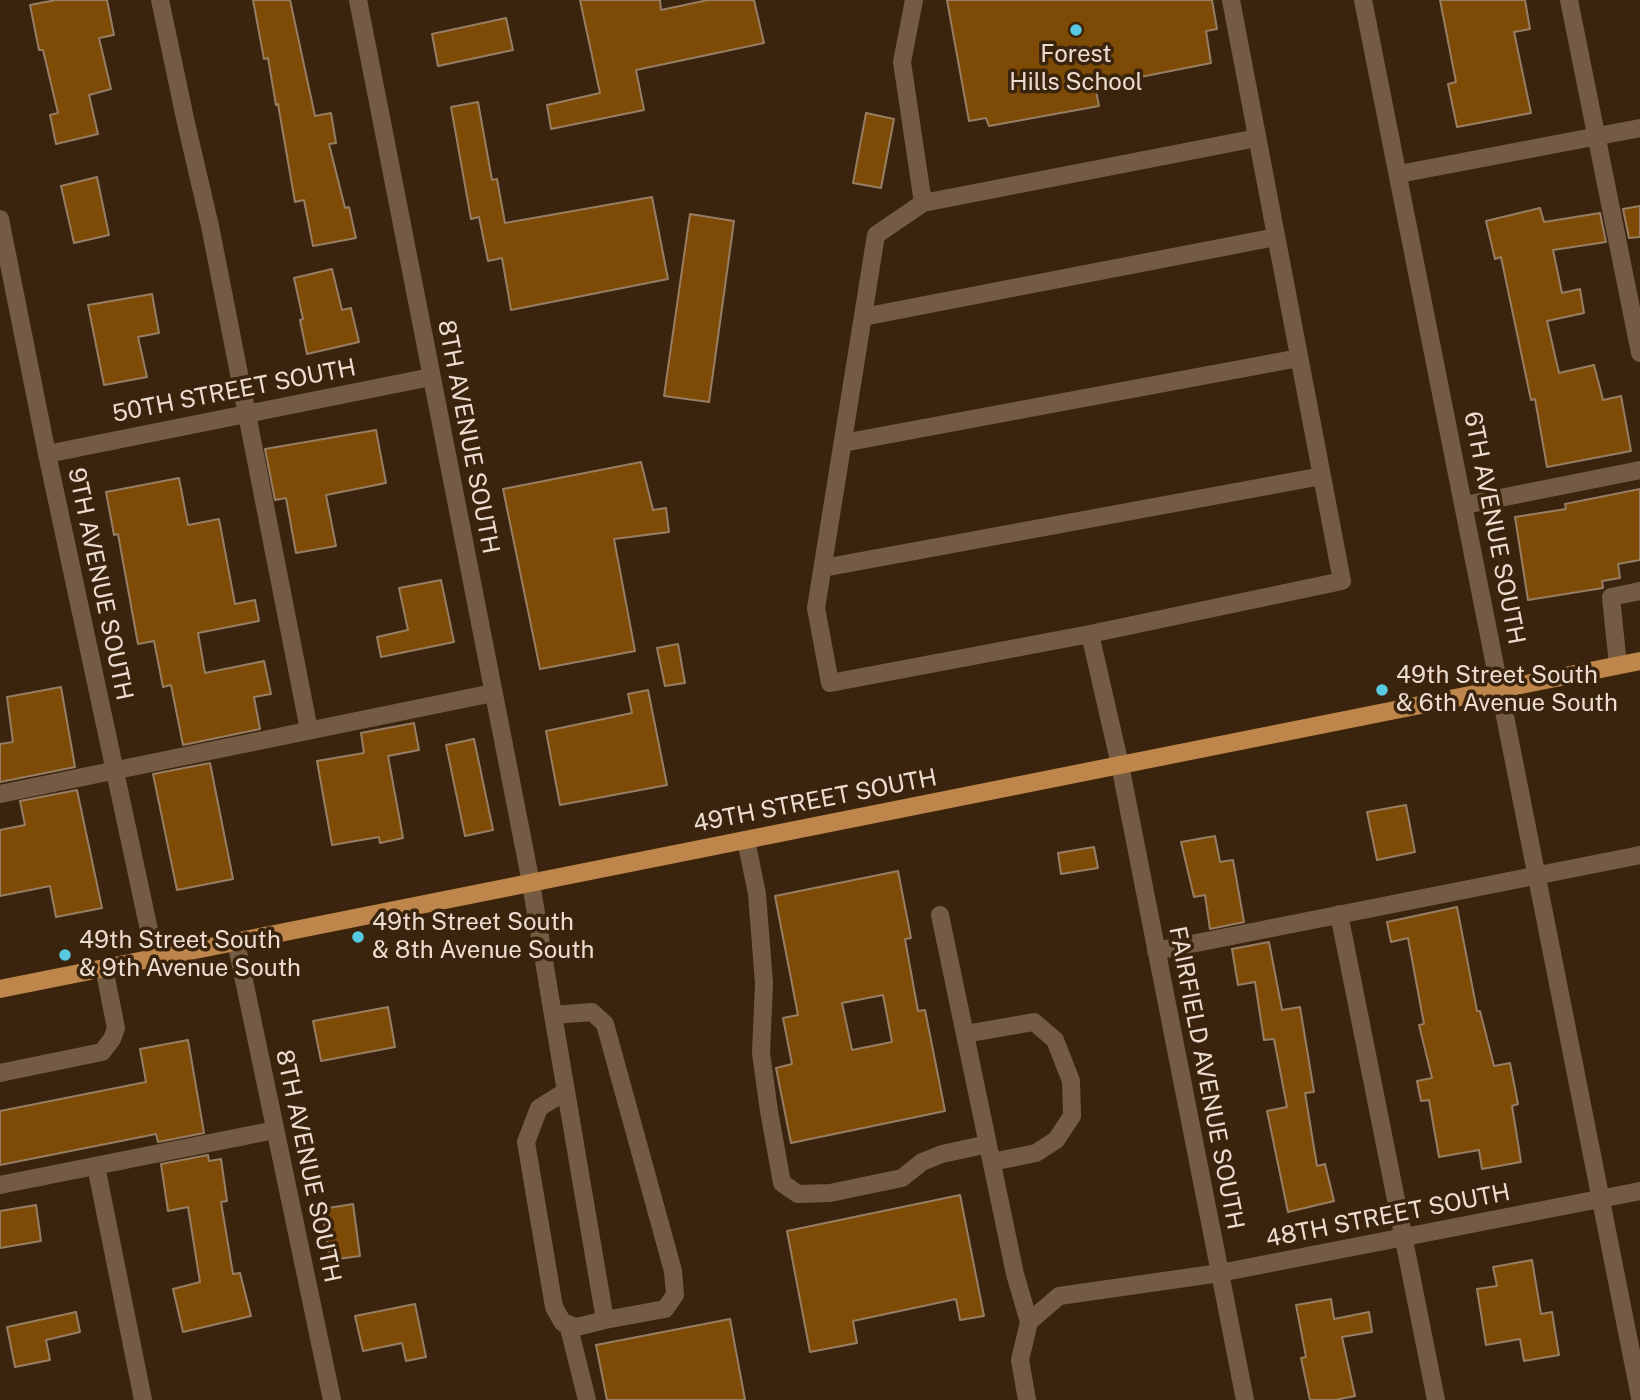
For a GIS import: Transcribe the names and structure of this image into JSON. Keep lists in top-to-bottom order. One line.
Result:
{"streets":{"main road":["49TH STREET SOUTH"],"street":["50TH STREET SOUTH","8TH AVENUE SOUTH","6TH AVENUE SOUTH","9TH AVENUE SOUTH","FAIRFIELD AVENUE SOUTH","48TH STREET SOUTH"]},"crossings":[["50TH STREET SOUTH","8TH AVENUE SOUTH"],["50TH STREET SOUTH","9TH AVENUE SOUTH"],["8TH AVENUE SOUTH","49TH STREET SOUTH"],["6TH AVENUE SOUTH","49TH STREET SOUTH"],["6TH AVENUE SOUTH","48TH STREET SOUTH"],["9TH AVENUE SOUTH","49TH STREET SOUTH"],["49TH STREET SOUTH","FAIRFIELD AVENUE SOUTH"],["FAIRFIELD AVENUE SOUTH","48TH STREET SOUTH"]],"places":["Forest Hills School","49th Street South & 6th Avenue South","49th Street South & 8th Avenue South","49th Street South & 9th Avenue South"]}
